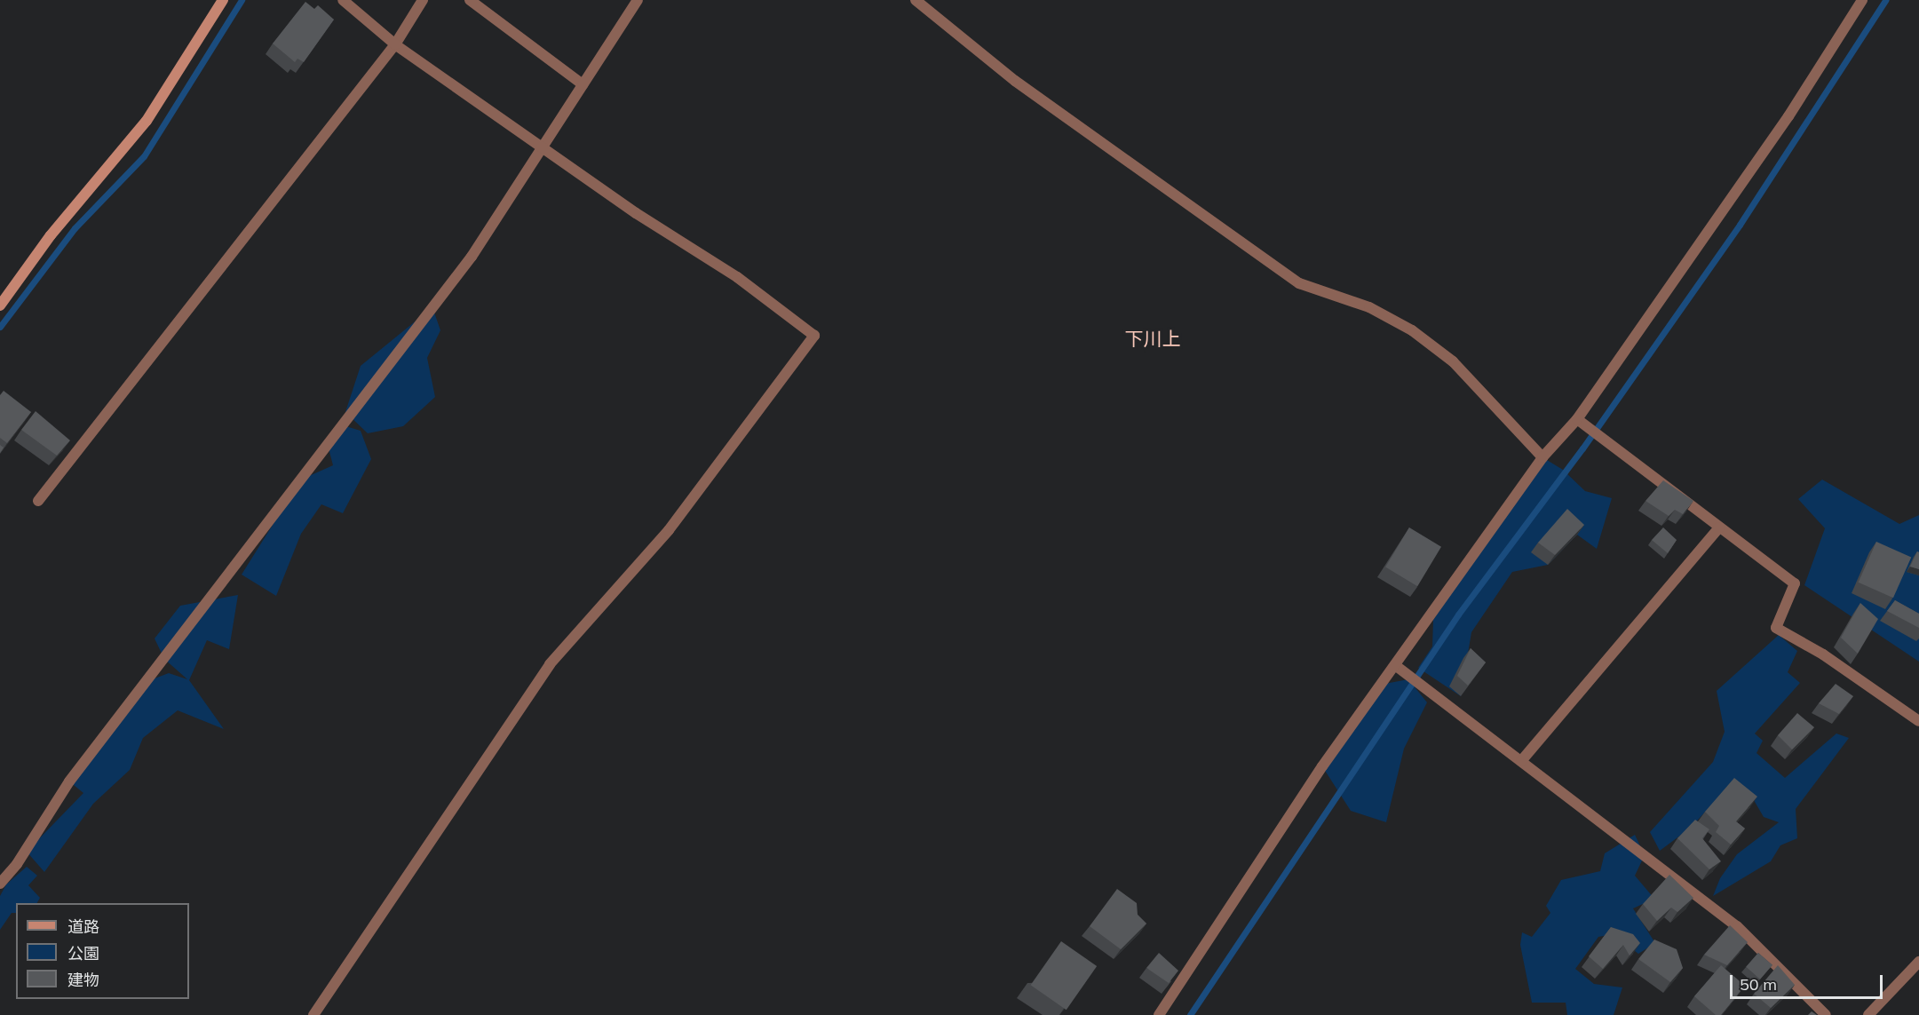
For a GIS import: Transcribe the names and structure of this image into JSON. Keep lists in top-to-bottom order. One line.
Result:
{"districts":["下川上"],"legend":["道路","公園","建物"],"scale_bar":"50 m"}
